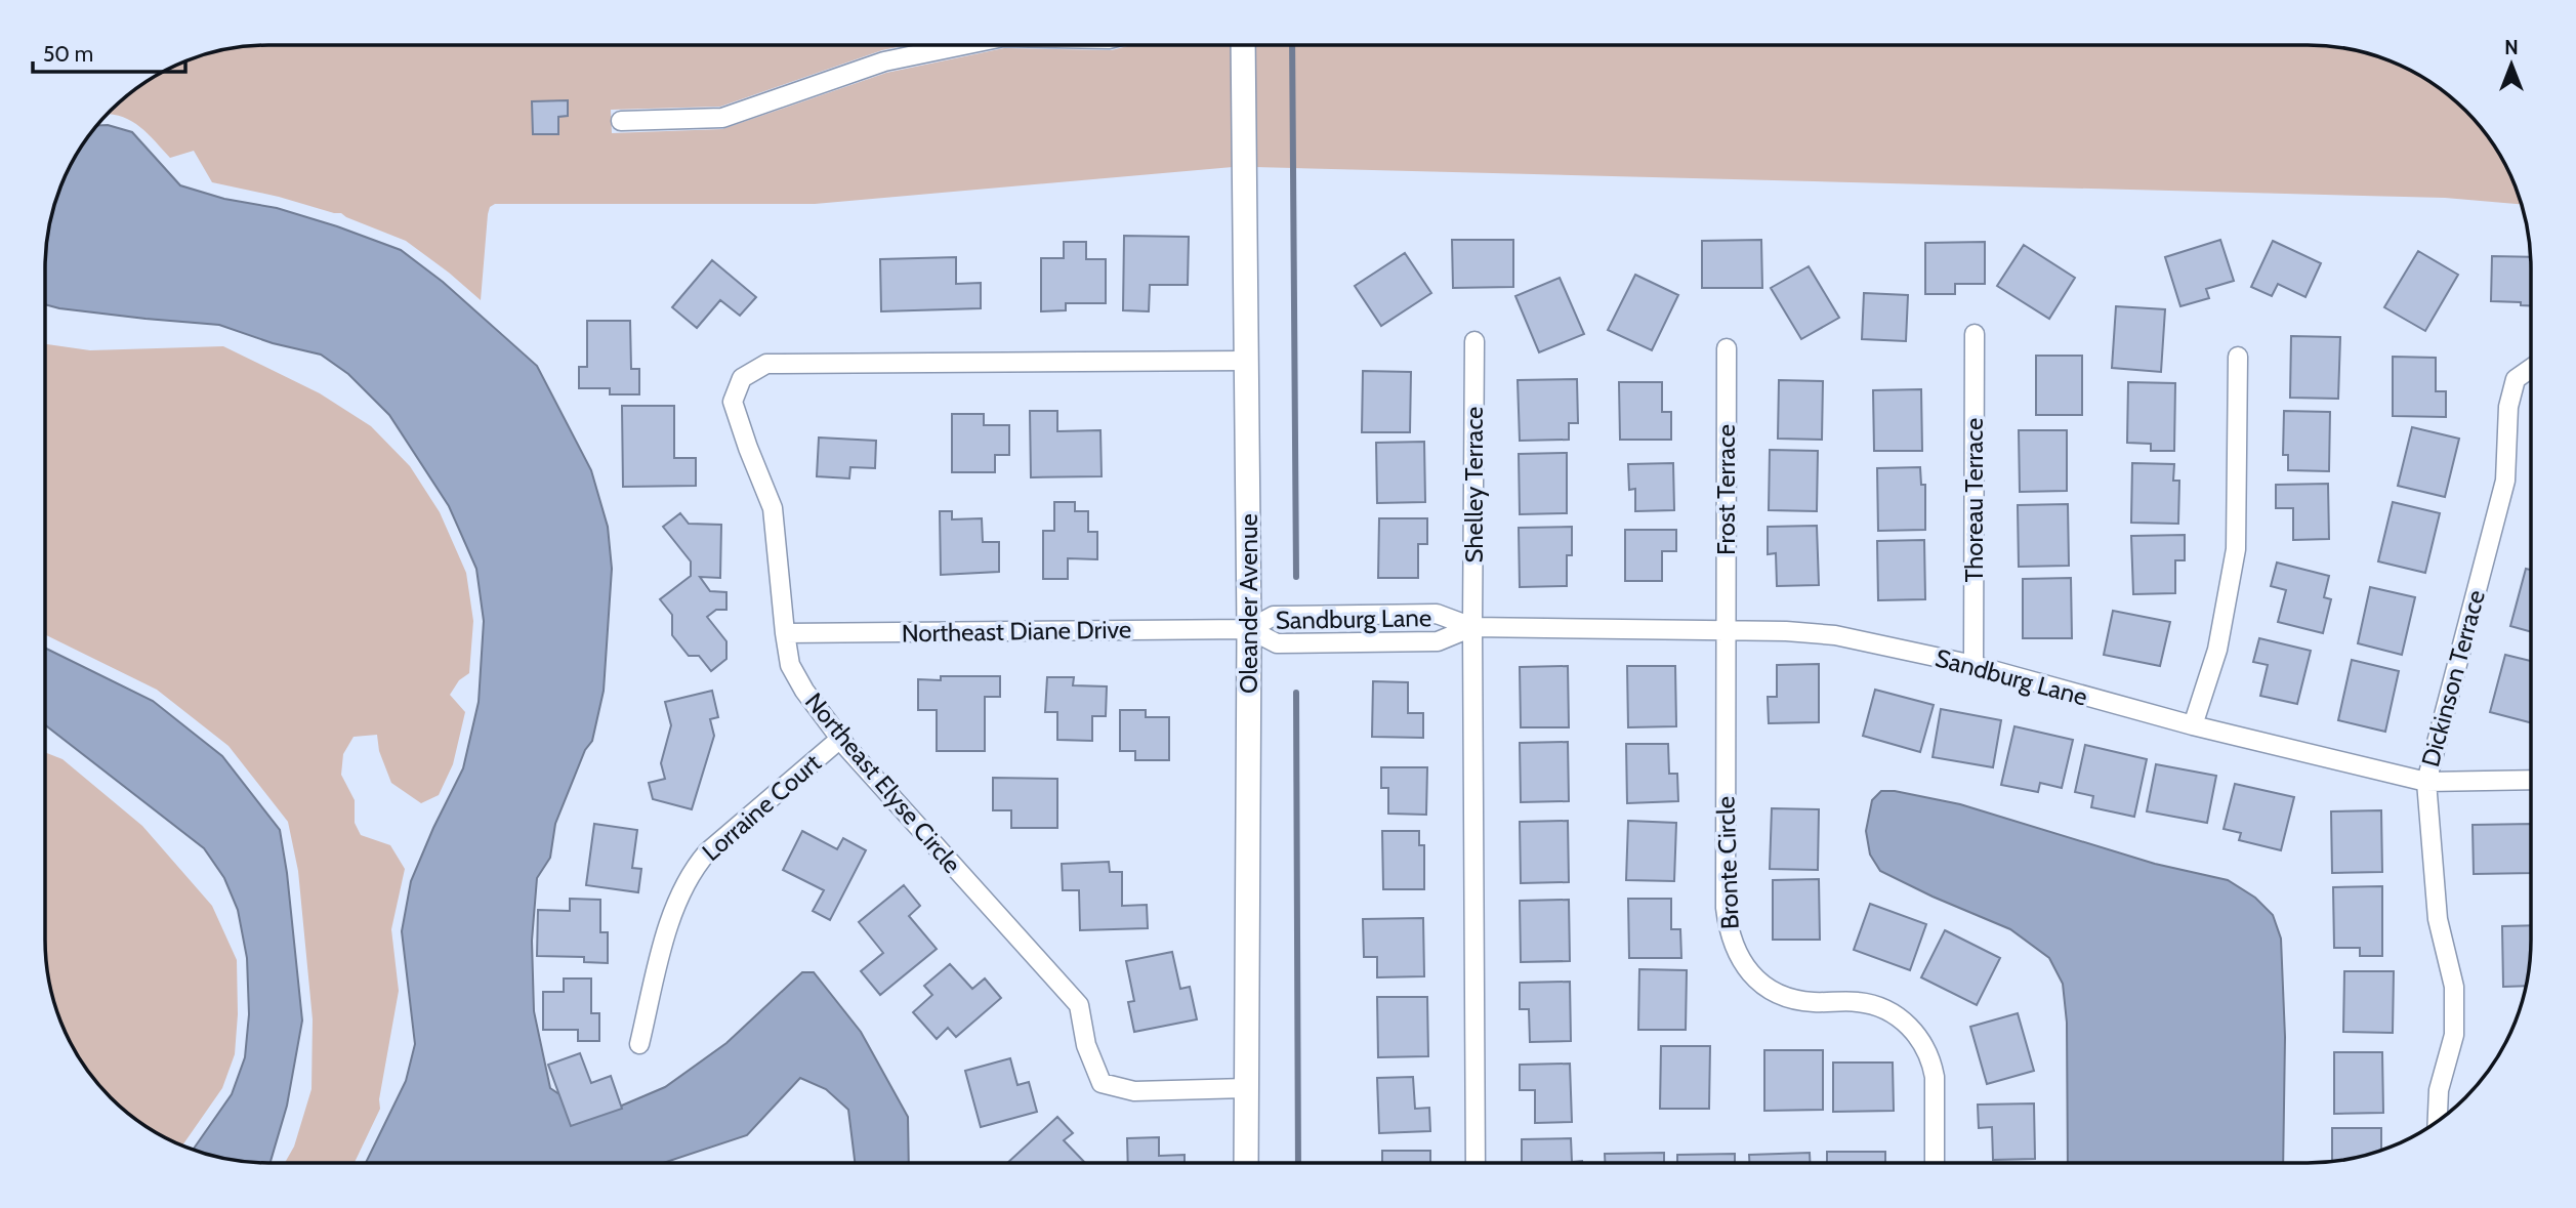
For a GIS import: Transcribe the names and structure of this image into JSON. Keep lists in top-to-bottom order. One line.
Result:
{"streets":{"street":["Shelley Terrace","Frost Terrace","Thoreau Terrace","Oleander Avenue","Sandburg Lane","Northeast Diane Drive","Dickinson Terrace","Northeast Elyse Circle","Lorraine Court","Bronte Circle"]},"crossings":[["Shelley Terrace","Sandburg Lane"],["Frost Terrace","Sandburg Lane"],["Frost Terrace","Bronte Circle"],["Thoreau Terrace","Sandburg Lane"],["Oleander Avenue","Sandburg Lane"],["Oleander Avenue","Northeast Diane Drive"],["Oleander Avenue","Northeast Elyse Circle"],["Sandburg Lane","Northeast Diane Drive"],["Sandburg Lane","Dickinson Terrace"],["Sandburg Lane","Bronte Circle"],["Northeast Diane Drive","Northeast Elyse Circle"],["Northeast Elyse Circle","Lorraine Court"]],"scale_bar":"50 m","north":"top"}
